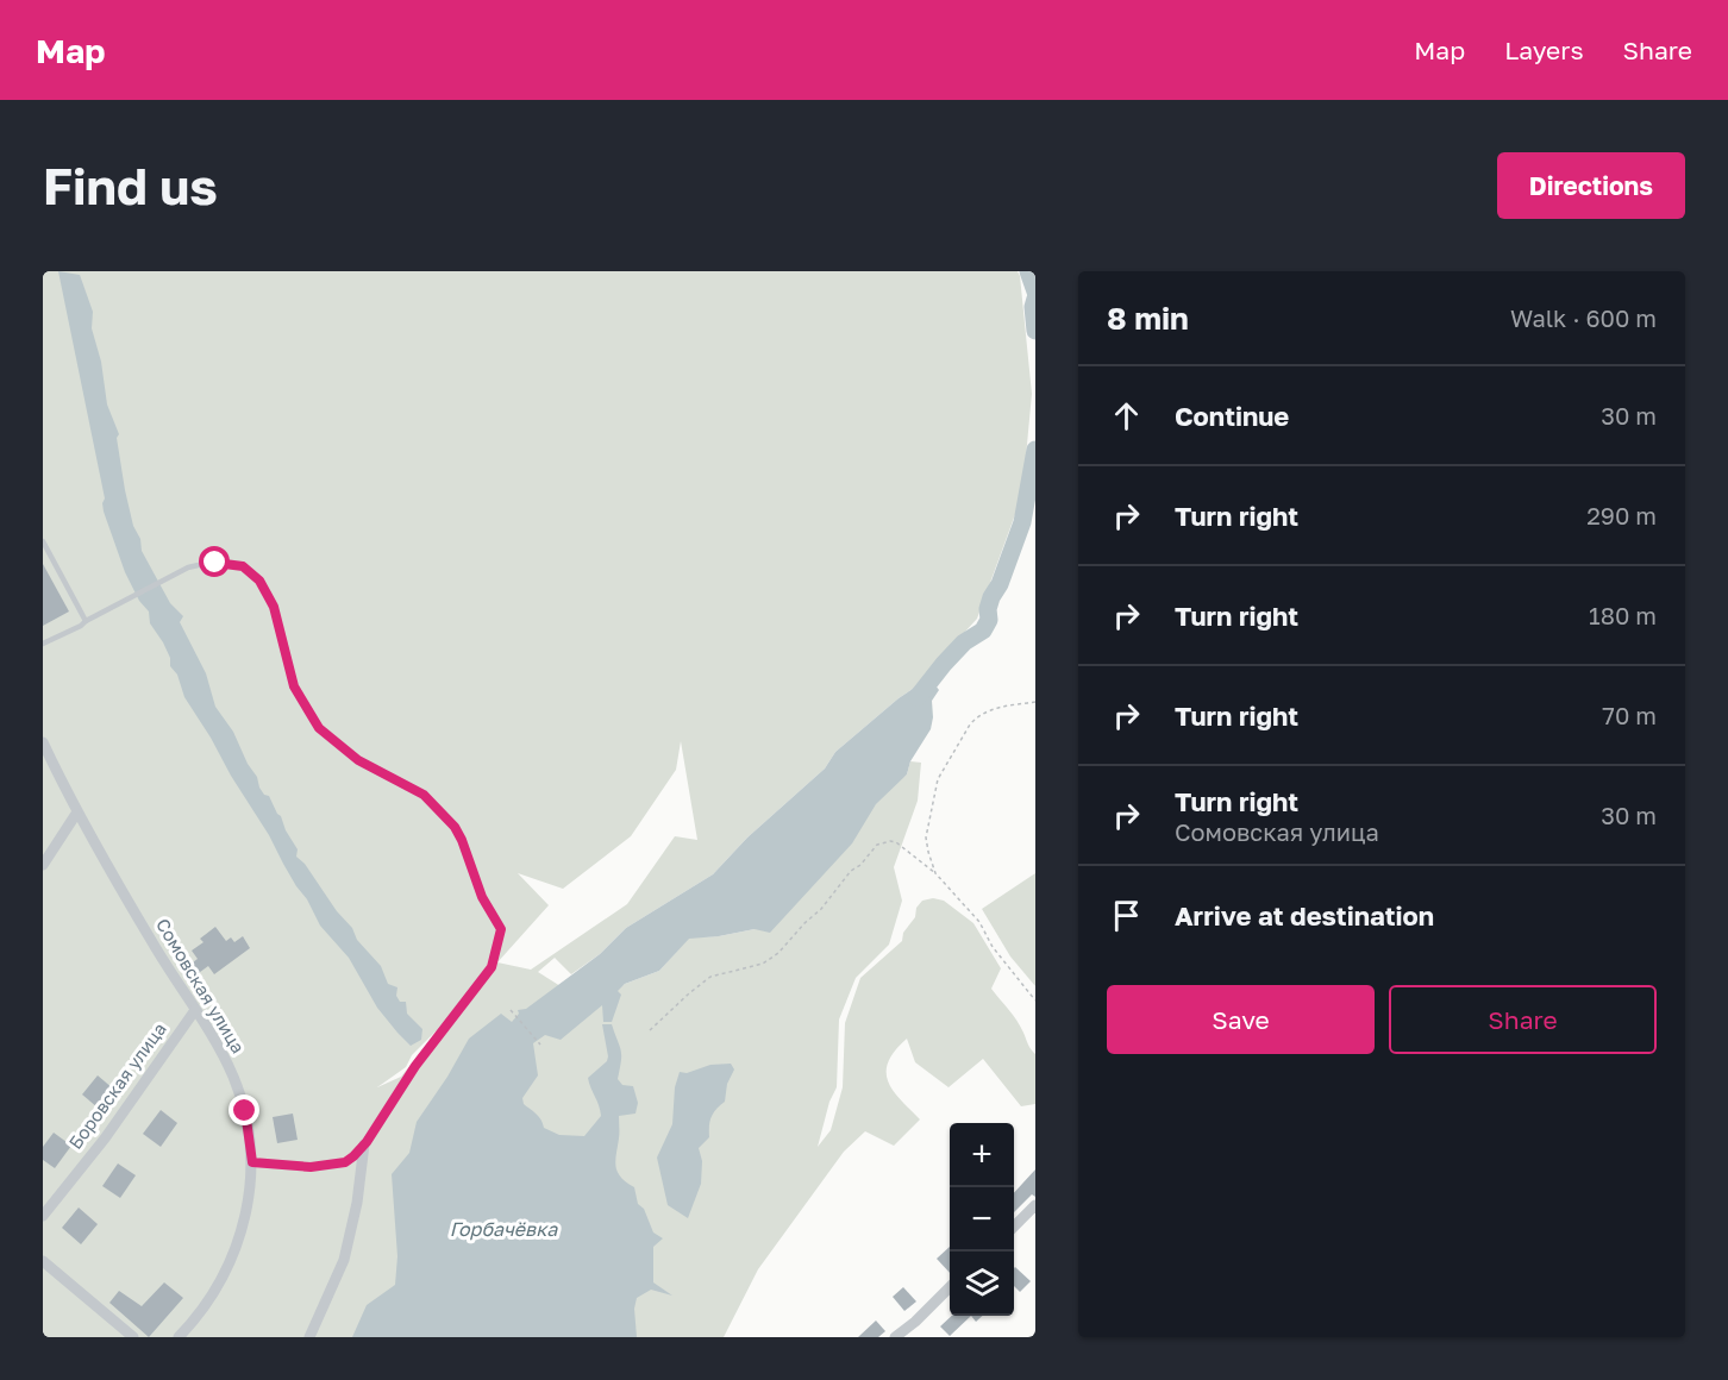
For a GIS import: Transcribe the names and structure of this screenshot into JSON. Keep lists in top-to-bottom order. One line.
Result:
{"streets":{"street":["Сомовская улица","Боровская улица"]},"crossings":[["Сомовская улица","Боровская улица"]],"water":["Горбачёвка"],"page":{"header":"Map","nav":["Map","Layers","Share"],"buttons":["Directions",["Save","Share"]],"title":"Find us","heading":["8 min","Walk · 600 m"],"list":[["Continue","30 m"],["Turn right","290 m"],["Turn right","180 m"],["Turn right","70 m"],["Turn right","Сомовская улица","30 m"],"Arrive at destination"],"map_buttons":["+","−"]}}
